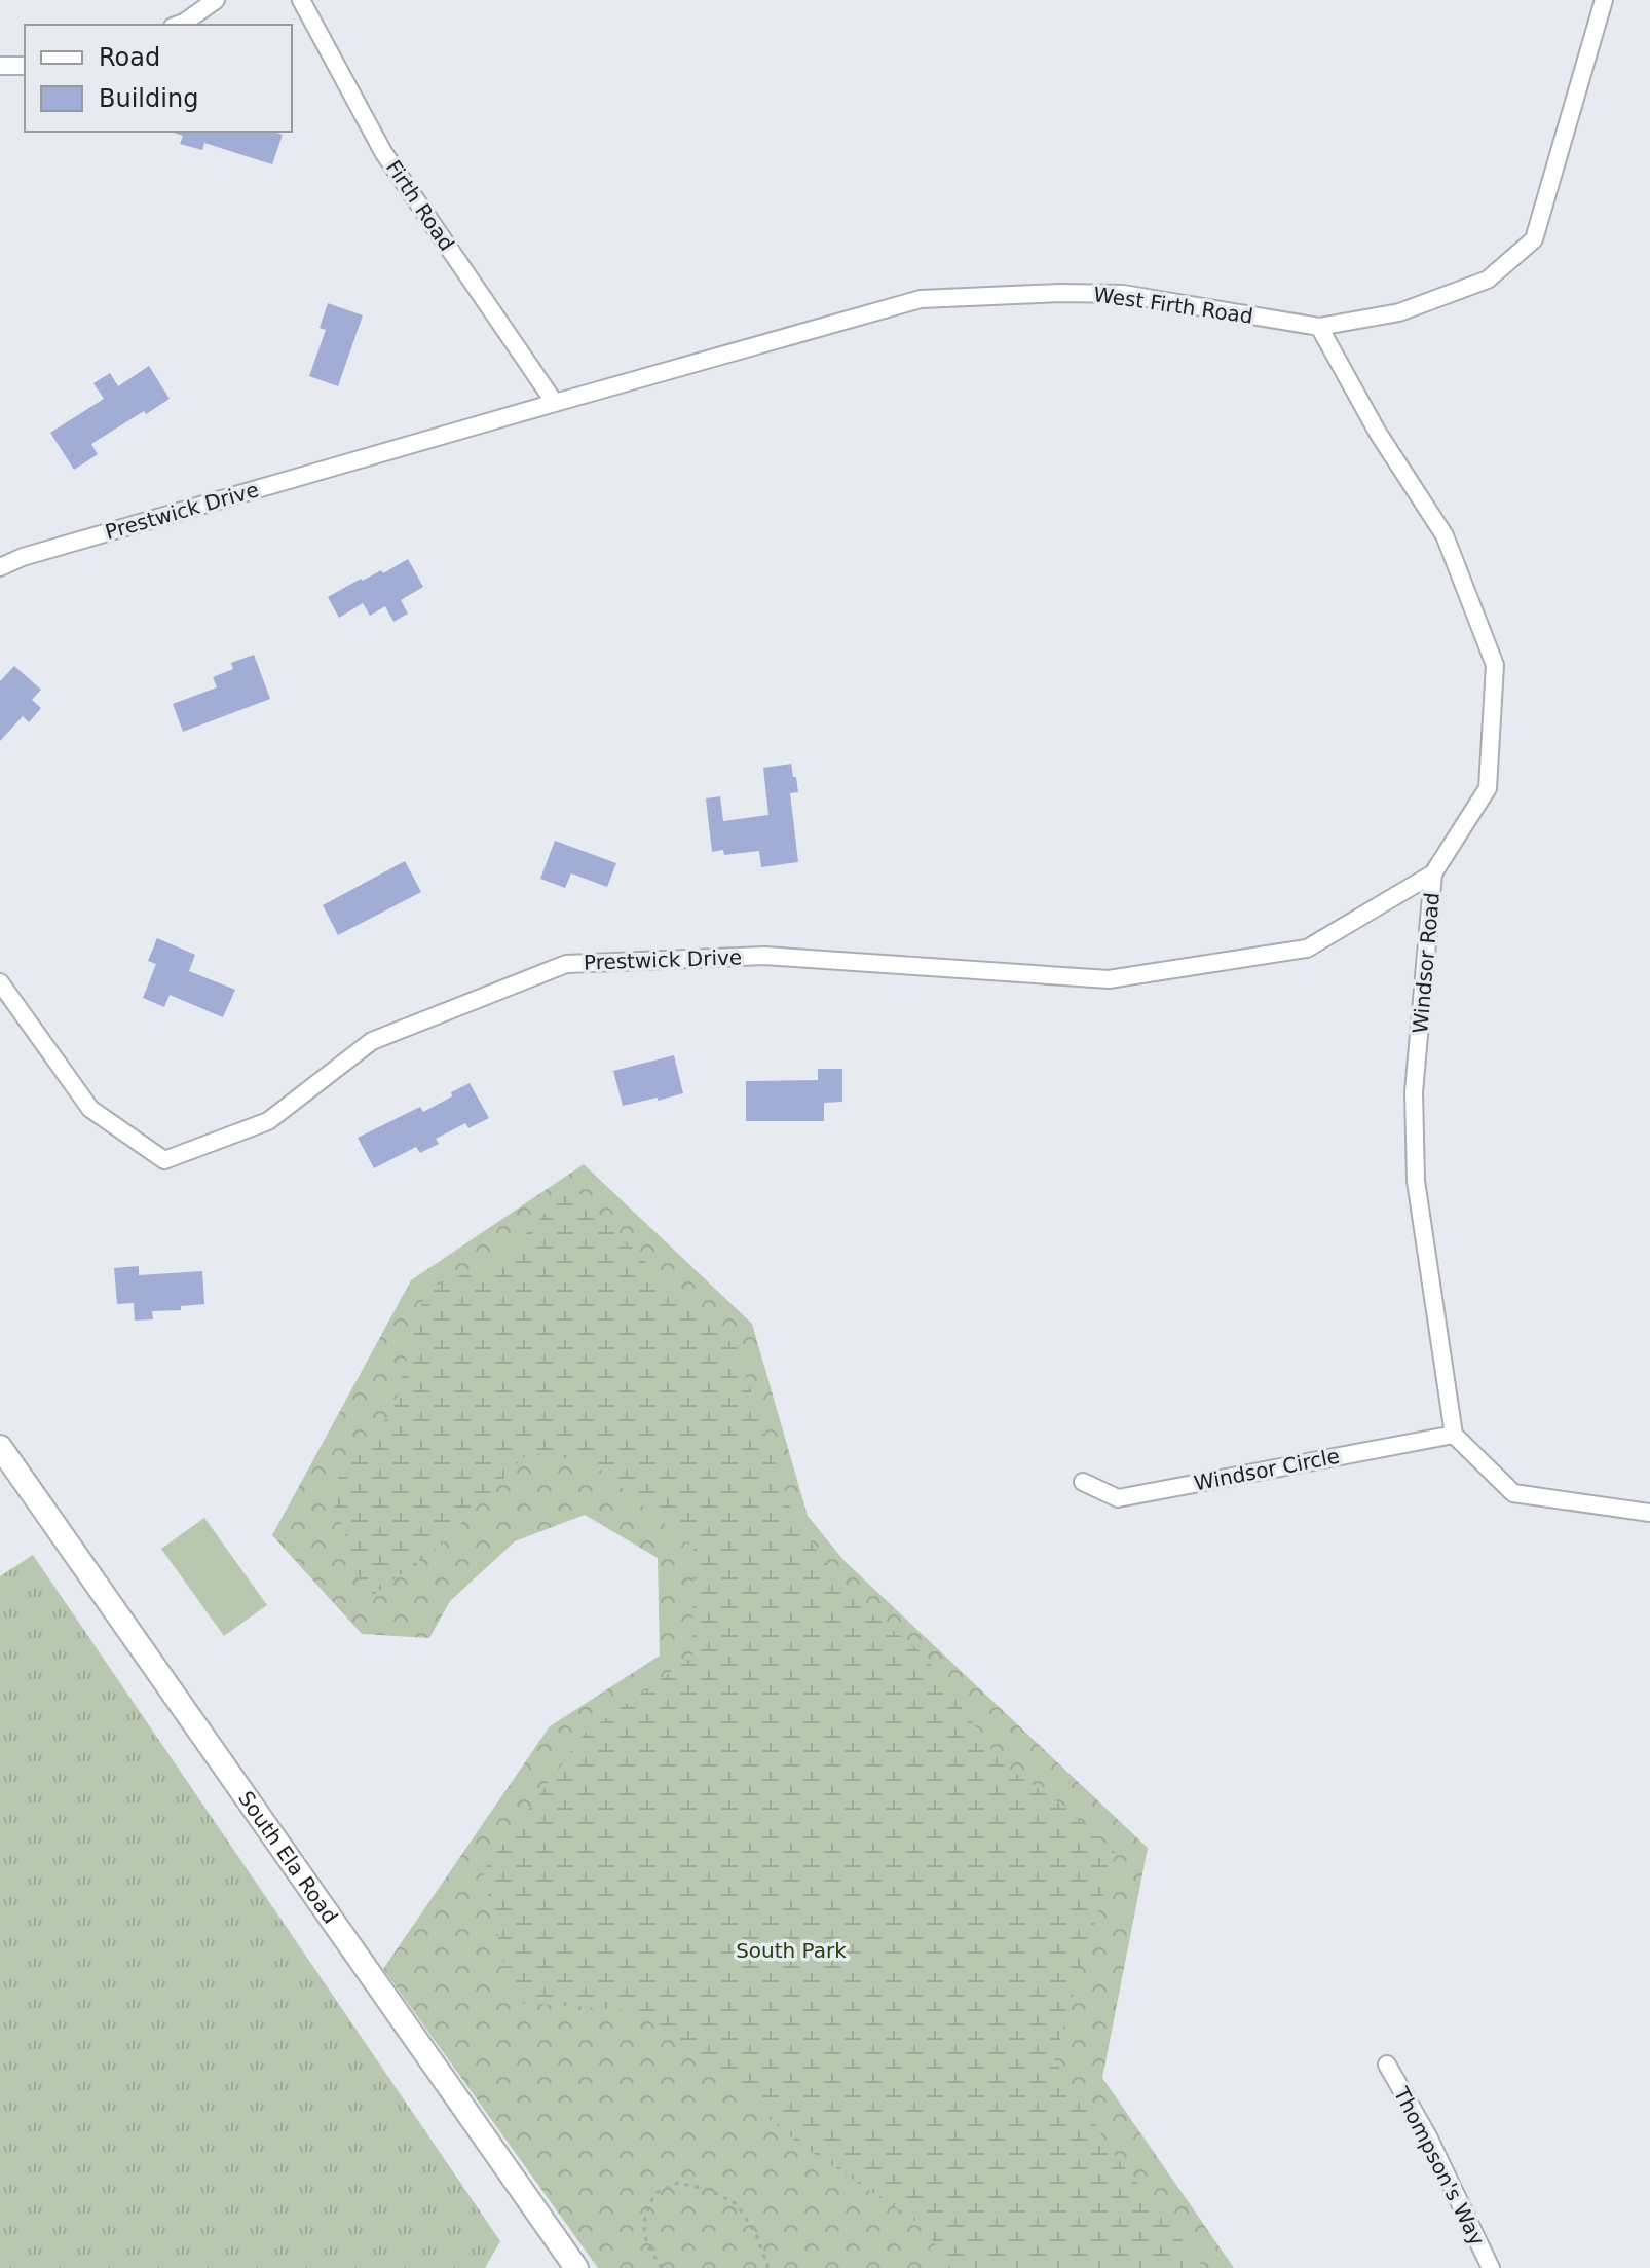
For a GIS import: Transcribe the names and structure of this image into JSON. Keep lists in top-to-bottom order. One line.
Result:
{"streets":{"main road":["South Ela Road"],"street":["Firth Road","West Firth Road","Prestwick Drive","Windsor Road","Windsor Circle","Thompson's Way"]},"crossings":[["Firth Road","West Firth Road"],["Firth Road","Prestwick Drive"],["West Firth Road","Prestwick Drive"],["West Firth Road","Windsor Road"],["Prestwick Drive","Windsor Road"],["Windsor Road","Windsor Circle"]],"parks":["South Park"],"legend":["Road","Building"]}
